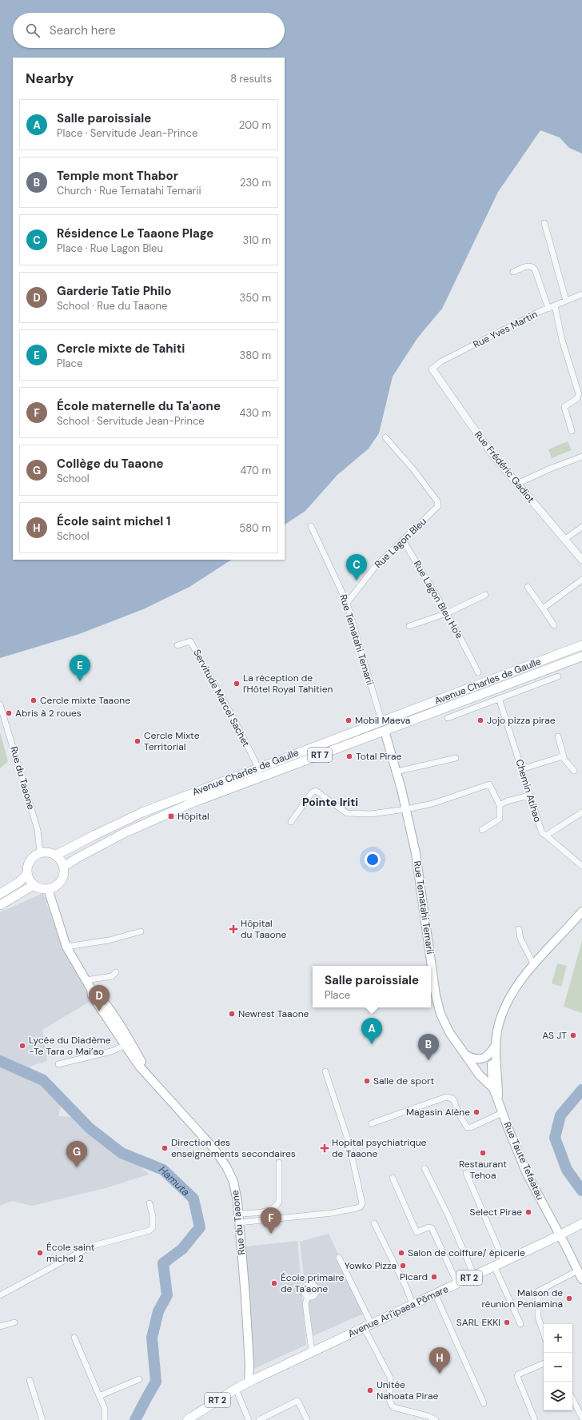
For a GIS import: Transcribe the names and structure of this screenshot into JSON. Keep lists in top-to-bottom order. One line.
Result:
{"streets":{"main road":["Rue Tematahi Temarii","Avenue Charles de Gaulle","RT 7","Rue du Taaone","Rue Taute Tefaatau","RT 2","Avenue Ari'ipaea Pōmare"],"street":["Rue Yves Martin","Rue Frédéric Gadiot","Rue Lagon Bleu","Rue Lagon Bleu Ho'e","Servitude Marcel Sachet","Chemin Atihao"]},"crossings":[["Rue Yves Martin","Rue Frédéric Gadiot"],["Rue Lagon Bleu","Rue Lagon Bleu Ho'e"],["Rue Lagon Bleu","Rue Tematahi Temarii"],["Rue Tematahi Temarii","Avenue Charles de Gaulle"],["Rue Tematahi Temarii","Rue Taute Tefaatau"],["Avenue Charles de Gaulle","Servitude Marcel Sachet"],["Avenue Charles de Gaulle","Rue du Taaone"],["Rue du Taaone","RT 2"],["Rue du Taaone","Avenue Ari'ipaea Pōmare"],["Rue Taute Tefaatau","Avenue Ari'ipaea Pōmare"],["RT 2","Avenue Ari'ipaea Pōmare"]],"districts":["Pointe Iriti"],"water":["Hamuta"],"places":{"other":["La réception de l'Hôtel Royal Tahitien","Cercle mixte Taaone","Abris à 2 roues","Mobil Maeva","Jojo pizza pirae","Cercle Mixte Territorial","Total Pirae","Newrest Taaone","AS JT","Lycée du Diadème -Te Tara o Mai’ao","Salle de sport","Magasin Alène","Direction des enseignements secondaires","Restaurant Tehoa","Select Pirae","École saint michel 2","Salon de coiffure/ épicerie","Yowko Pizza","Picard","École primaire de Ta'aone","Maison de réunion Peniamina","SARL EKKI","Unitée Nahoata Pirae"],"transit":["Hôpital"],"health":["Hôpital du Taaone","Hopital psychiatrique de Taaone"]},"page":{"search":"Search here","heading":["Nearby","8 results"],"list":[{"mark":"A","name":"Salle paroissiale","note":"Place · Servitude Jean-Prince","value":"200 m"},{"mark":"B","name":"Temple mont Thabor","note":"Church · Rue Tematahi Temarii","value":"230 m"},{"mark":"C","name":"Résidence Le Taaone Plage","note":"Place · Rue Lagon Bleu","value":"310 m"},{"mark":"D","name":"Garderie Tatie Philo","note":"School · Rue du Taaone","value":"350 m"},{"mark":"E","name":"Cercle mixte de Tahiti","note":"Place","value":"380 m"},{"mark":"F","name":"École maternelle du Ta'aone","note":"School · Servitude Jean-Prince","value":"430 m"},{"mark":"G","name":"Collège du Taaone","note":"School","value":"470 m"},{"mark":"H","name":"École saint michel 1","note":"School","value":"580 m"}],"pins":["C","E","D","A","B","G","F","H"],"popup":["Salle paroissiale","Place"],"map_buttons":["+","−"]}}
